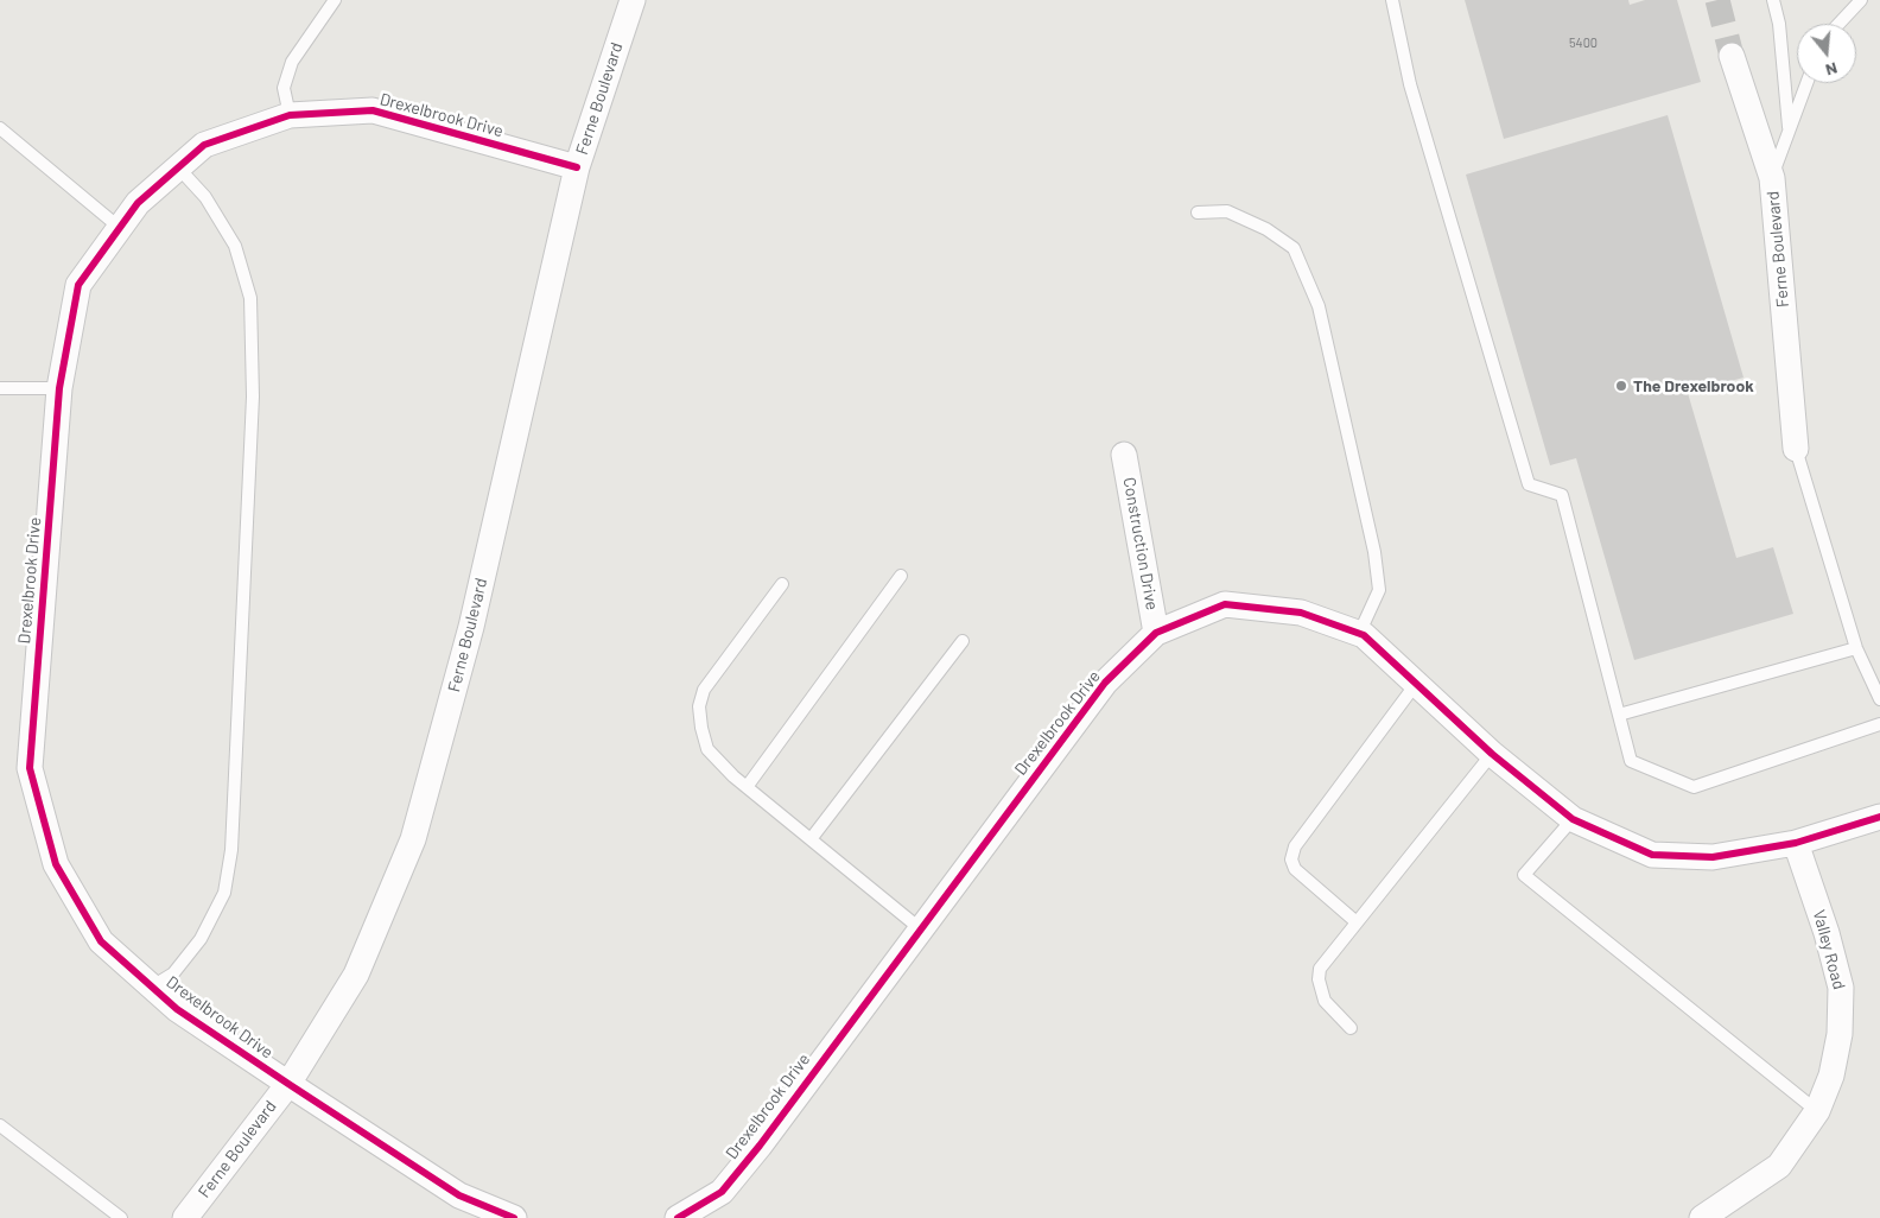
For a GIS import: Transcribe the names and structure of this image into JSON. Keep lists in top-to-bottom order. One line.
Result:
{"streets":{"street":["Ferne Boulevard","Drexelbrook Drive","Construction Drive","Valley Road"]},"crossings":[["Ferne Boulevard","Drexelbrook Drive"],["Drexelbrook Drive","Construction Drive"],["Drexelbrook Drive","Valley Road"]],"places":["The Drexelbrook"],"house_numbers":["5400"],"north":"bottom"}
